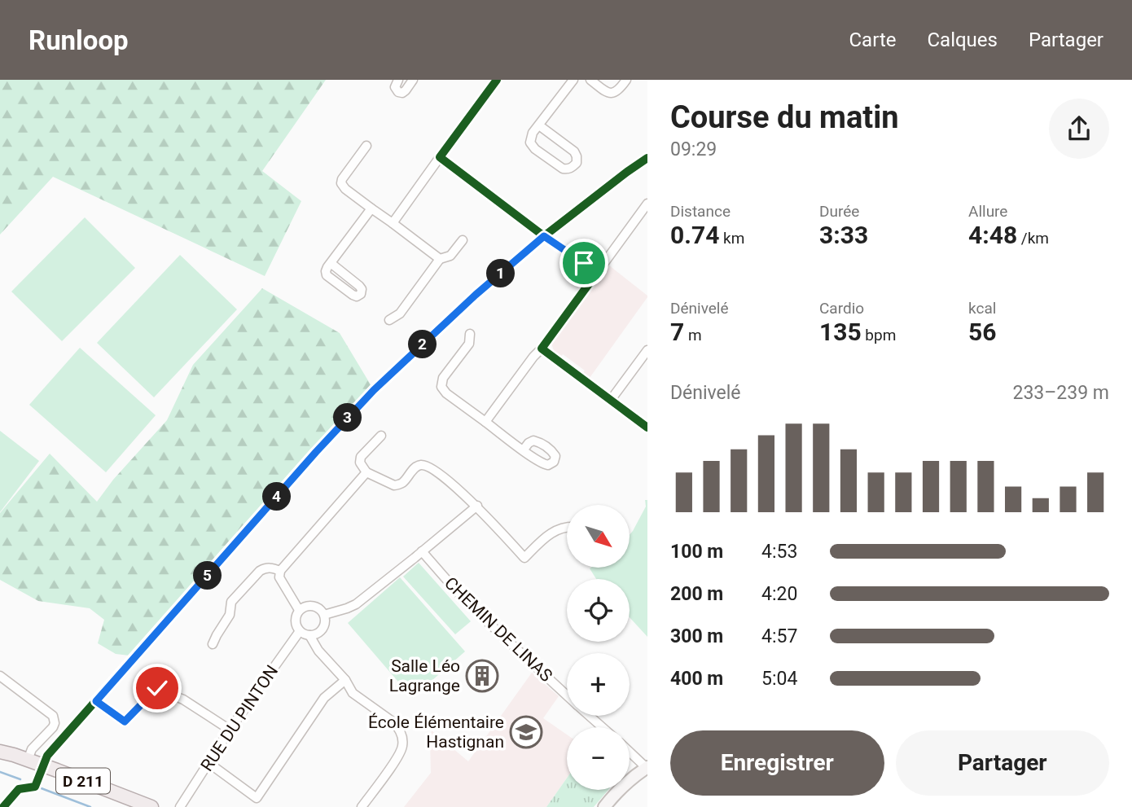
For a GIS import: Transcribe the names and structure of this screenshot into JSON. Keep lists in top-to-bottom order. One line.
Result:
{"streets":{"main road":["D 211"],"street":["CHEMIN DE LINAS","RUE DU PINTON"]},"places":{"building":["Salle Léo Lagrange"],"school or university":["École Élémentaire Hastignan"]},"north":"bottom right","page":{"header":"Runloop","nav":["Carte","Calques","Partager"],"heading":["Course du matin","09:29"],"stats":[["Distance","0.74 km"],["Durée","3:33"],["Allure","4:48 /km"],["Dénivelé","7 m"],["Cardio","135 bpm"],["kcal","56"]],"pins":["1","2","3","4","5"],"chart":["Dénivelé","233–239 m"],"map_buttons":["+","−"],"list":[{"name":"100 m","note":"4:53"},{"name":"200 m","note":"4:20"},{"name":"300 m","note":"4:57"},{"name":"400 m","note":"5:04"}],"buttons":["Enregistrer","Partager"]}}
